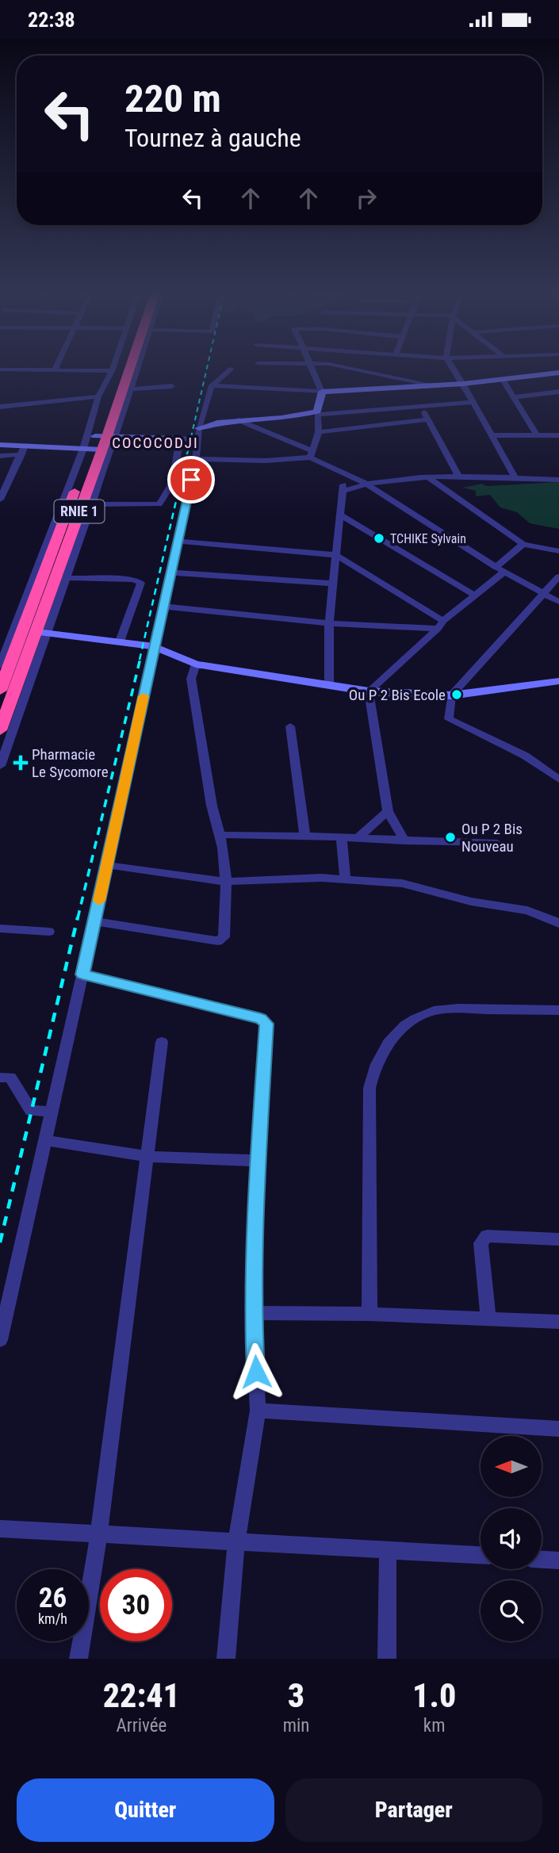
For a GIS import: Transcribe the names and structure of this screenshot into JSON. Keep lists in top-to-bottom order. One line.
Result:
{"streets":{"highway":["RNIE 1"]},"districts":["COCOCODJI"],"places":{"other":["TCHIKE Sylvain","Ou P 2 Bis Ecole","Ou P 2 Bis Nouveau"],"health":["Pharmacie Le Sycomore"]},"north":"left","page":{"status":"22:38","turn":["220 m","Tournez à gauche"],"speed":"26 km/h","limit":"30","eta":["22:41","Arrivée","3","min","1.0","km"],"buttons":["Quitter","Partager"]}}
